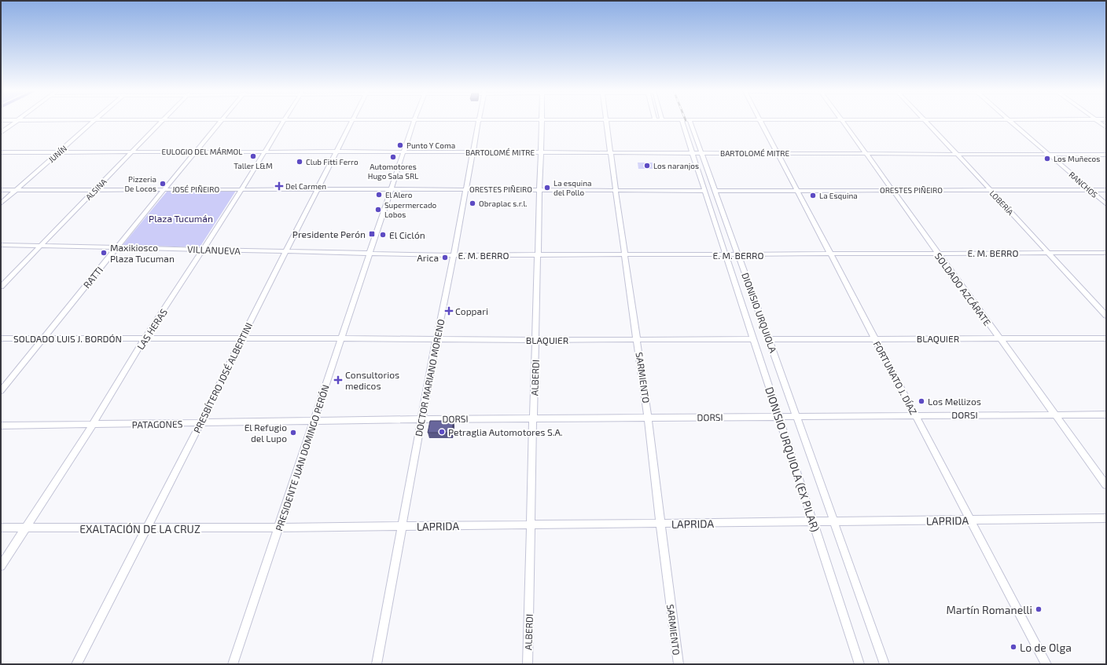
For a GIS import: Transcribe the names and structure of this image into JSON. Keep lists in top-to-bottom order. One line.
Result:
{"streets":{"street":["EULOGIO DEL MÁRMOL","BARTOLOMÉ MITRE","JUNÍN","RANCHOS","ALSINA","JOSÉ PIÑEIRO","ORESTES PIÑEIRO","LOBERÍA","VILLANUEVA","E. M. BERRO","RATTI","SOLDADO AZCÁRATE","DIONISIO URQUIOLA","LAS HERAS","SOLDADO LUIS J. BORDÓN","BLAQUIER","PRESBÍTERO JOSÉ ALBERTINI","DOCTOR MARIANO MORENO","ALBERDI","SARMIENTO","FORTUNATO J. DÍAZ","DORSI","PATAGONES","PRESIDENTE JUAN DOMINGO PERÓN","DIONISIO URQUIOLA (EX PILAR)","LAPRIDA","EXALTACIÓN DE LA CRUZ"]},"crossings":[["EULOGIO DEL MÁRMOL","BARTOLOMÉ MITRE"],["EULOGIO DEL MÁRMOL","JUNÍN"],["EULOGIO DEL MÁRMOL","ALSINA"],["EULOGIO DEL MÁRMOL","RATTI"],["EULOGIO DEL MÁRMOL","LAS HERAS"],["EULOGIO DEL MÁRMOL","PRESBÍTERO JOSÉ ALBERTINI"],["EULOGIO DEL MÁRMOL","PRESIDENTE JUAN DOMINGO PERÓN"],["BARTOLOMÉ MITRE","RANCHOS"],["BARTOLOMÉ MITRE","LOBERÍA"],["BARTOLOMÉ MITRE","SOLDADO AZCÁRATE"],["BARTOLOMÉ MITRE","DIONISIO URQUIOLA"],["BARTOLOMÉ MITRE","DOCTOR MARIANO MORENO"],["BARTOLOMÉ MITRE","ALBERDI"],["BARTOLOMÉ MITRE","SARMIENTO"],["BARTOLOMÉ MITRE","FORTUNATO J. DÍAZ"],["BARTOLOMÉ MITRE","PRESIDENTE JUAN DOMINGO PERÓN"],["JUNÍN","JOSÉ PIÑEIRO"],["RANCHOS","ORESTES PIÑEIRO"],["ALSINA","JOSÉ PIÑEIRO"],["ALSINA","VILLANUEVA"],["JOSÉ PIÑEIRO","ORESTES PIÑEIRO"],["JOSÉ PIÑEIRO","RATTI"],["JOSÉ PIÑEIRO","LAS HERAS"],["JOSÉ PIÑEIRO","PRESBÍTERO JOSÉ ALBERTINI"],["JOSÉ PIÑEIRO","PRESIDENTE JUAN DOMINGO PERÓN"],["ORESTES PIÑEIRO","LOBERÍA"],["ORESTES PIÑEIRO","SOLDADO AZCÁRATE"],["ORESTES PIÑEIRO","DIONISIO URQUIOLA"],["ORESTES PIÑEIRO","DOCTOR MARIANO MORENO"],["ORESTES PIÑEIRO","ALBERDI"],["ORESTES PIÑEIRO","SARMIENTO"],["ORESTES PIÑEIRO","FORTUNATO J. DÍAZ"],["ORESTES PIÑEIRO","PRESIDENTE JUAN DOMINGO PERÓN"],["LOBERÍA","E. M. BERRO"],["VILLANUEVA","E. M. BERRO"],["VILLANUEVA","RATTI"],["VILLANUEVA","LAS HERAS"],["VILLANUEVA","PRESBÍTERO JOSÉ ALBERTINI"],["VILLANUEVA","PRESIDENTE JUAN DOMINGO PERÓN"],["E. M. BERRO","SOLDADO AZCÁRATE"],["E. M. BERRO","DIONISIO URQUIOLA"],["E. M. BERRO","DOCTOR MARIANO MORENO"],["E. M. BERRO","ALBERDI"],["E. M. BERRO","SARMIENTO"],["E. M. BERRO","FORTUNATO J. DÍAZ"],["E. M. BERRO","PRESIDENTE JUAN DOMINGO PERÓN"],["E. M. BERRO","DIONISIO URQUIOLA (EX PILAR)"],["RATTI","SOLDADO LUIS J. BORDÓN"],["SOLDADO AZCÁRATE","BLAQUIER"],["SOLDADO AZCÁRATE","DORSI"],["DIONISIO URQUIOLA","BLAQUIER"],["DIONISIO URQUIOLA","DORSI"],["DIONISIO URQUIOLA","DIONISIO URQUIOLA (EX PILAR)"],["LAS HERAS","SOLDADO LUIS J. BORDÓN"],["LAS HERAS","PATAGONES"],["LAS HERAS","EXALTACIÓN DE LA CRUZ"],["SOLDADO LUIS J. BORDÓN","BLAQUIER"],["SOLDADO LUIS J. BORDÓN","PRESBÍTERO JOSÉ ALBERTINI"],["SOLDADO LUIS J. BORDÓN","PRESIDENTE JUAN DOMINGO PERÓN"],["BLAQUIER","DOCTOR MARIANO MORENO"],["BLAQUIER","ALBERDI"],["BLAQUIER","SARMIENTO"],["BLAQUIER","FORTUNATO J. DÍAZ"],["BLAQUIER","PRESIDENTE JUAN DOMINGO PERÓN"],["BLAQUIER","DIONISIO URQUIOLA (EX PILAR)"],["PRESBÍTERO JOSÉ ALBERTINI","PATAGONES"],["PRESBÍTERO JOSÉ ALBERTINI","EXALTACIÓN DE LA CRUZ"],["DOCTOR MARIANO MORENO","DORSI"],["DOCTOR MARIANO MORENO","LAPRIDA"],["ALBERDI","DORSI"],["ALBERDI","LAPRIDA"],["SARMIENTO","DORSI"],["SARMIENTO","LAPRIDA"],["FORTUNATO J. DÍAZ","DORSI"],["FORTUNATO J. DÍAZ","LAPRIDA"],["DORSI","PATAGONES"],["DORSI","PRESIDENTE JUAN DOMINGO PERÓN"],["DORSI","DIONISIO URQUIOLA (EX PILAR)"],["PATAGONES","PRESIDENTE JUAN DOMINGO PERÓN"],["PRESIDENTE JUAN DOMINGO PERÓN","LAPRIDA"],["PRESIDENTE JUAN DOMINGO PERÓN","EXALTACIÓN DE LA CRUZ"],["DIONISIO URQUIOLA (EX PILAR)","LAPRIDA"],["LAPRIDA","EXALTACIÓN DE LA CRUZ"]],"parks":["Plaza Tucumán"],"places":{"other":["Punto Y Coma","Taller L&M","Automotores Hugo Sala SRL","Los Muñecos","Club Fitti Ferro","Los naranjos","Pizzeria De Locos","La esquina del Pollo","El Alero","La Esquina","Obraplac s.r.l.","Supermercado Lobos","El Ciclón","Maxikiosco Plaza Tucuman","Arica","Los Mellizos","Petraglia Automotores S.A.","El Refugio del Lupo","Martín Romanelli","Lo de Olga"],"health":["Del Carmen","Coppari","Consultorios medicos"],"transit":["Presidente Perón"]}}
